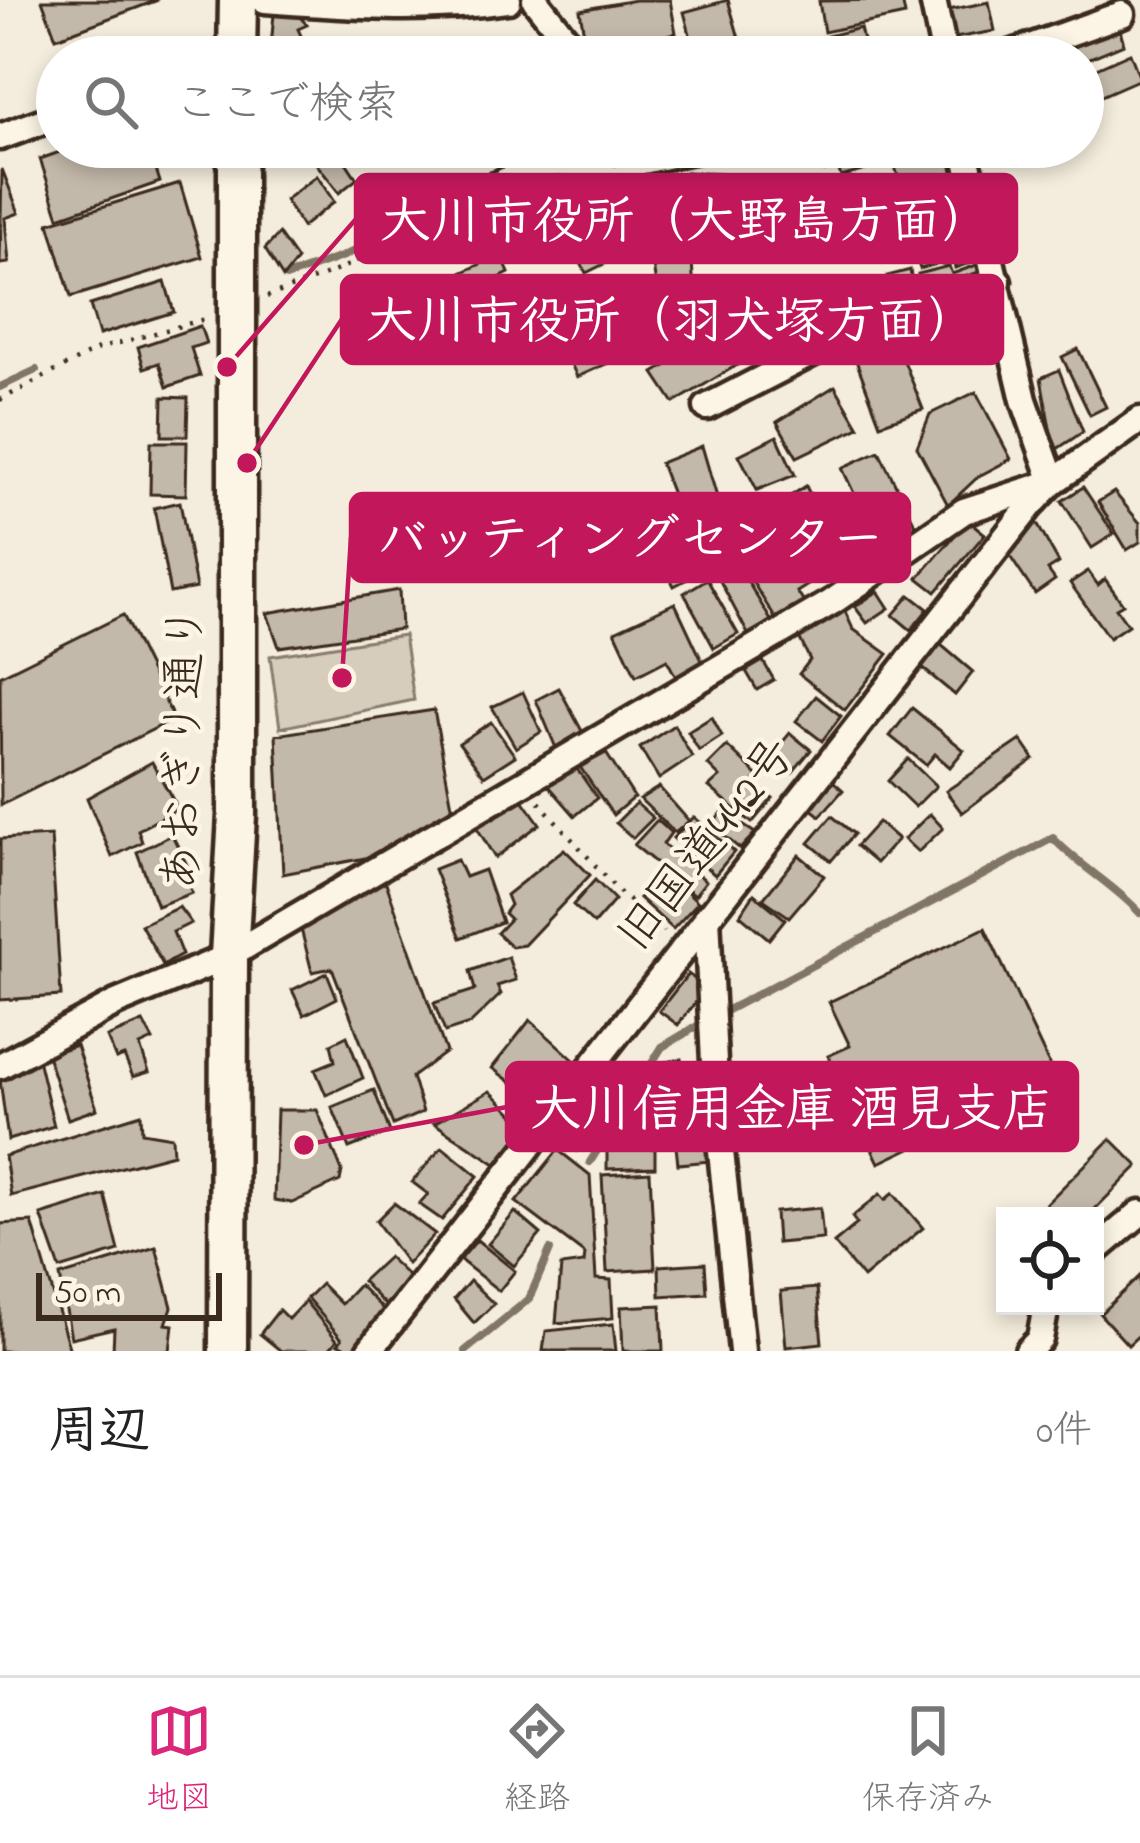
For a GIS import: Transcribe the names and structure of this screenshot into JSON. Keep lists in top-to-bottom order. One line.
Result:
{"streets":{"highway":["あおぎり通り"],"street":["旧国道442号"]},"places":["大川市役所（大野島方面）","大川市役所（羽犬塚方面）","バッティングセンター","大川信用金庫 酒見支店"],"scale_bar":"50 m","page":{"search":"ここで検索","scale":"50 m","heading":["周辺","0件"],"nav":["地図","経路","保存済み"]}}
